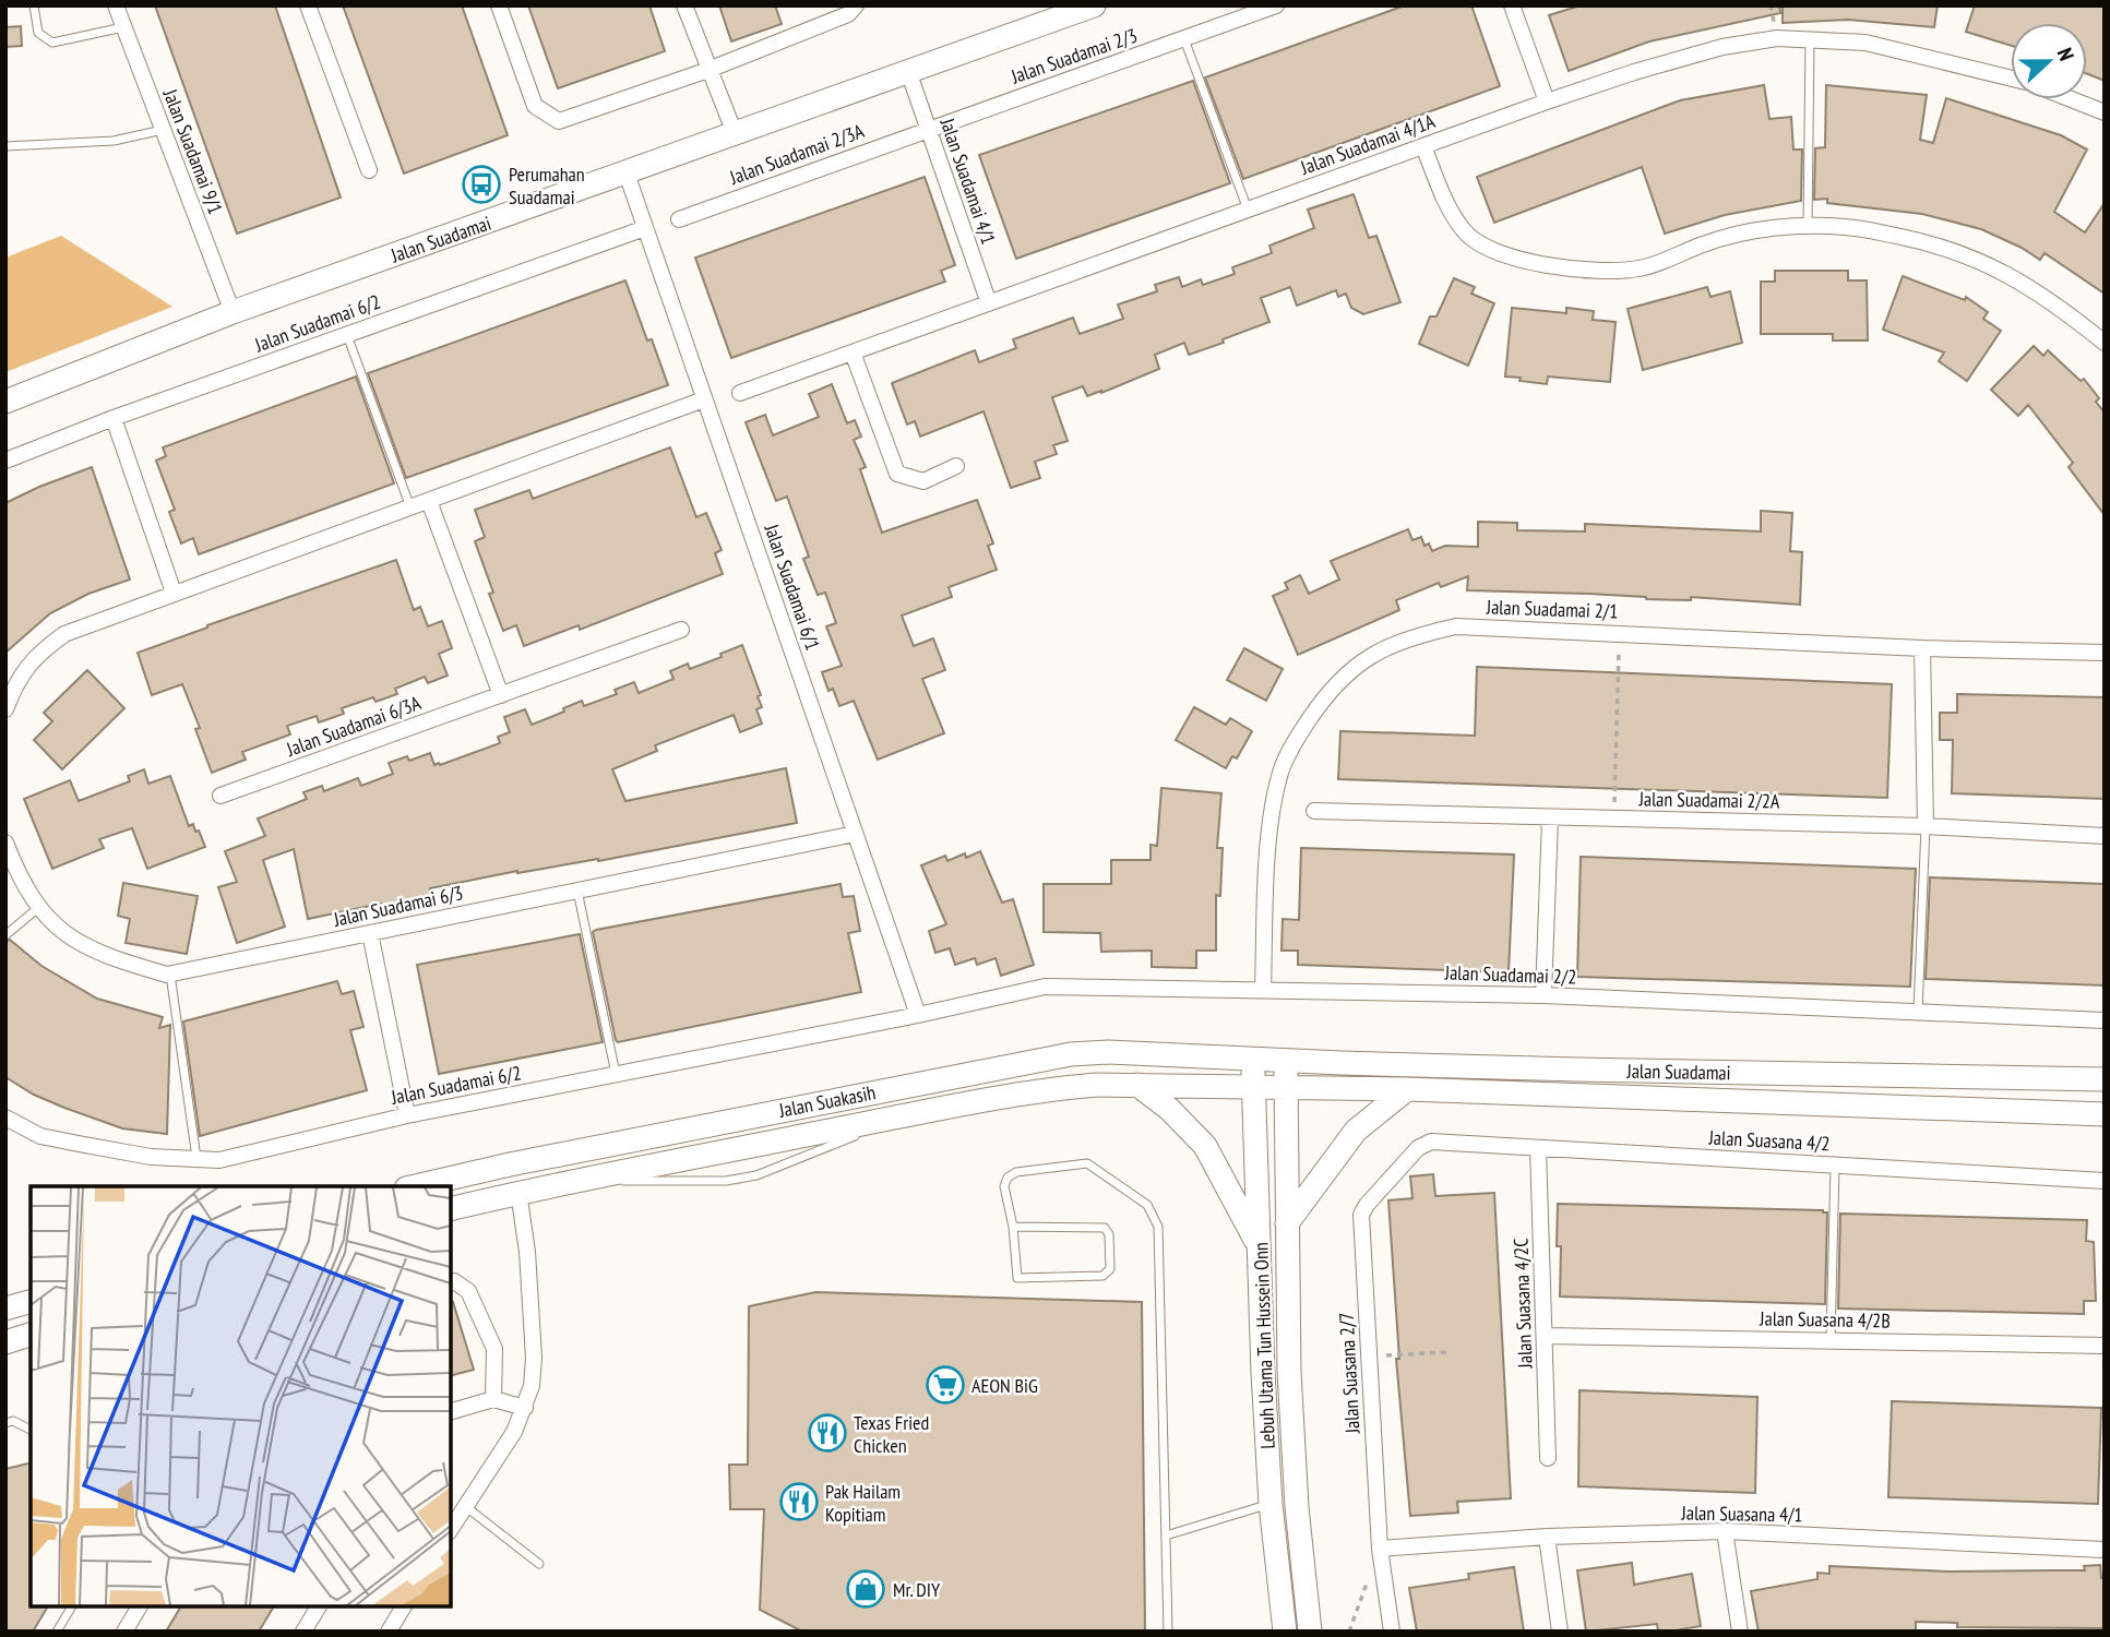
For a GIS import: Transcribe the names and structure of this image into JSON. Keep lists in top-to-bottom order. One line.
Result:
{"streets":{"main road":["Jalan Suadamai","Jalan Suakasih","Lebuh Utama Tun Hussein Onn"],"street":["Jalan Suadamai 2/3","Jalan Suadamai 4/1A","Jalan Suadamai 9/1","Jalan Suadamai 2/3A","Jalan Suadamai 4/1","Jalan Suadamai 6/2","Jalan Suadamai 6/1","Jalan Suadamai 2/1","Jalan Suadamai 6/3A","Jalan Suadamai 2/2A","Jalan Suadamai 6/3","Jalan Suadamai 2/2","Jalan Suasana 4/2","Jalan Suasana 4/2C","Jalan Suasana 4/2B","Jalan Suasana 2/7","Jalan Suasana 4/1"]},"crossings":[["Jalan Suadamai 2/3","Jalan Suadamai 2/3A"],["Jalan Suadamai 2/3","Jalan Suadamai 4/1"],["Jalan Suadamai 4/1A","Jalan Suadamai 4/1"],["Jalan Suadamai 9/1","Jalan Suadamai"],["Jalan Suadamai 2/3A","Jalan Suadamai 4/1"],["Jalan Suadamai 4/1","Jalan Suadamai"],["Jalan Suadamai","Jalan Suadamai 6/1"],["Jalan Suadamai","Jalan Suakasih"],["Jalan Suadamai","Lebuh Utama Tun Hussein Onn"],["Jalan Suadamai 6/2","Jalan Suadamai 6/1"],["Jalan Suadamai 6/2","Jalan Suadamai 2/2"],["Jalan Suadamai 6/1","Jalan Suadamai 6/3"],["Jalan Suadamai 6/1","Jalan Suadamai 2/2"],["Jalan Suadamai 2/1","Jalan Suadamai 2/2"],["Jalan Suakasih","Lebuh Utama Tun Hussein Onn"],["Jalan Suasana 4/2","Jalan Suasana 4/2C"],["Jalan Suasana 4/2","Jalan Suasana 2/7"],["Jalan Suasana 4/2C","Jalan Suasana 4/2B"],["Jalan Suasana 2/7","Jalan Suasana 4/1"]],"places":{"bus stop":["Perumahan Suadamai"],"supermarket":["AEON BiG"],"restaurant":["Texas Fried Chicken","Pak Hailam Kopitiam"],"shop":["Mr. DIY"]},"north":"right"}
